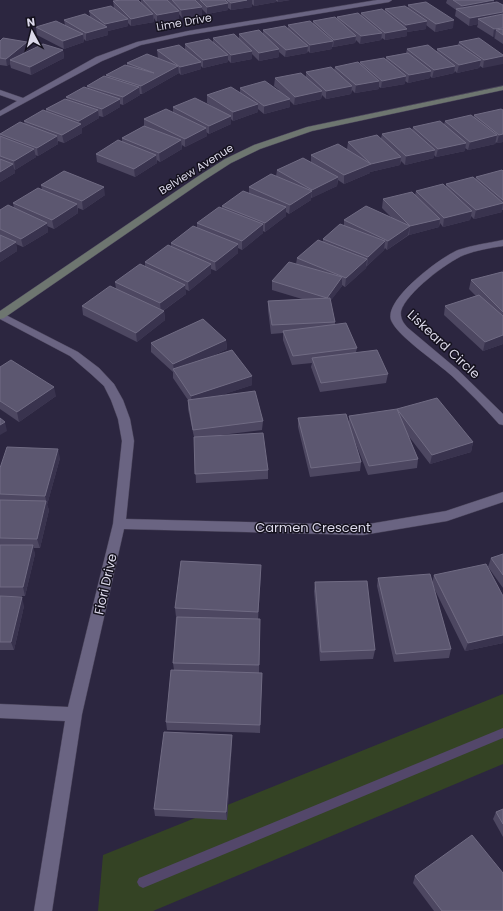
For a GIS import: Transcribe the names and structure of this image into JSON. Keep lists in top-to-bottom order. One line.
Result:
{"streets":{"street":["Lime Drive","Belview Avenue","Liskeard Circle","Carmen Crescent","Fiori Drive"]},"crossings":[["Belview Avenue","Fiori Drive"],["Carmen Crescent","Fiori Drive"]],"north":"top"}
